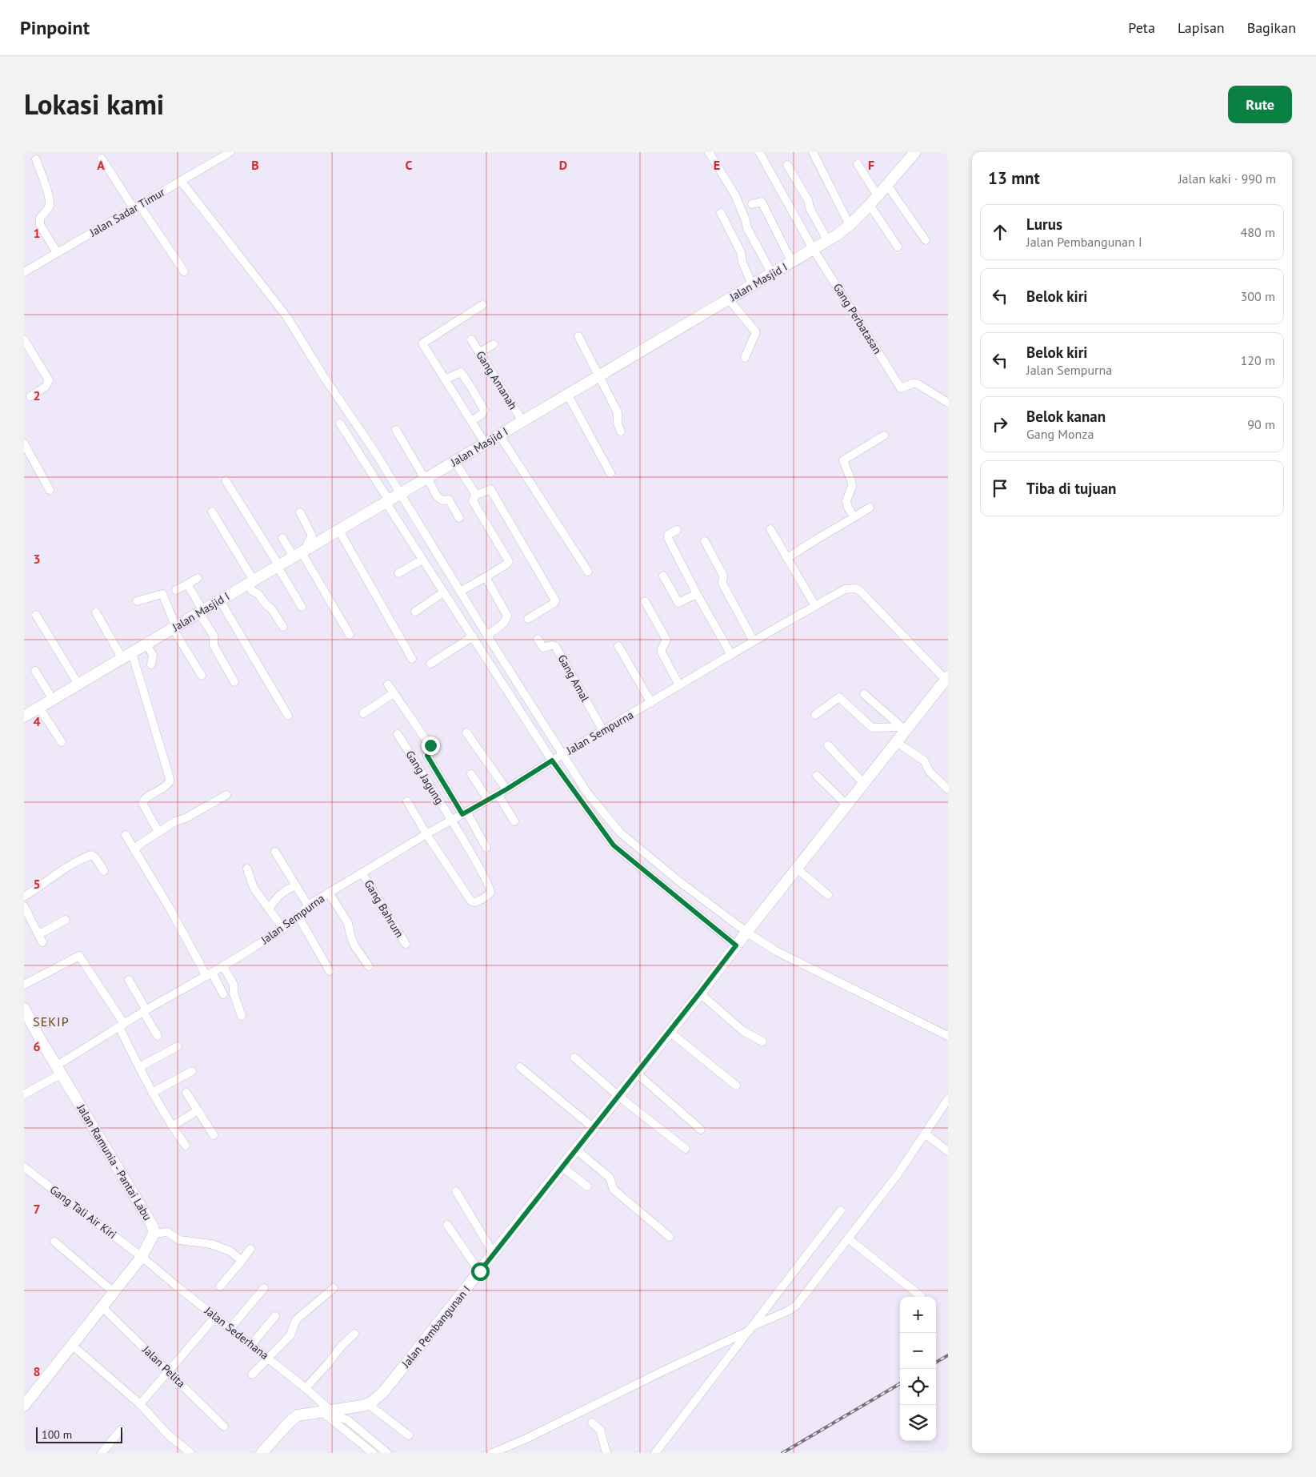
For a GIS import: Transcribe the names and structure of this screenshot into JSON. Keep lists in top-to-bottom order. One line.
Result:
{"streets":{"main road":["Jalan Masjid I","Jalan Ramunia - Pantai Labu","Jalan Pembangunan I"],"street":["Jalan Sadar Timur","Gang Perbatasan","Gang Amanah","Gang Amal","Jalan Sempurna","Gang Jagung","Gang Bahrum","Gang Tali Air Kiri","Jalan Sederhana","Jalan Pelita"]},"crossings":[["Jalan Masjid I","Gang Perbatasan"],["Jalan Masjid I","Gang Amanah"],["Gang Amal","Jalan Sempurna"],["Jalan Sempurna","Gang Jagung"],["Jalan Sempurna","Gang Bahrum"],["Jalan Sempurna","Jalan Ramunia - Pantai Labu"],["Jalan Sempurna","Jalan Pembangunan I"],["Jalan Ramunia - Pantai Labu","Gang Tali Air Kiri"],["Jalan Ramunia - Pantai Labu","Jalan Sederhana"],["Jalan Ramunia - Pantai Labu","Jalan Pelita"],["Gang Tali Air Kiri","Jalan Sederhana"]],"districts":["SEKIP"],"scale_bar":"100 m","page":{"header":"Pinpoint","nav":["Peta","Lapisan","Bagikan"],"title":"Lokasi kami","buttons":"Rute","heading":["13 mnt","Jalan kaki · 990 m"],"list":[["Lurus","Jalan Pembangunan I","480 m"],["Belok kiri","300 m"],["Belok kiri","Jalan Sempurna","120 m"],["Belok kanan","Gang Monza","90 m"],"Tiba di tujuan"],"map_buttons":["+","−"],"scale":"100 m"},"grid":{"columns":["A","B","C","D","E","F"],"rows":["1","2","3","4","5","6","7","8"]}}
